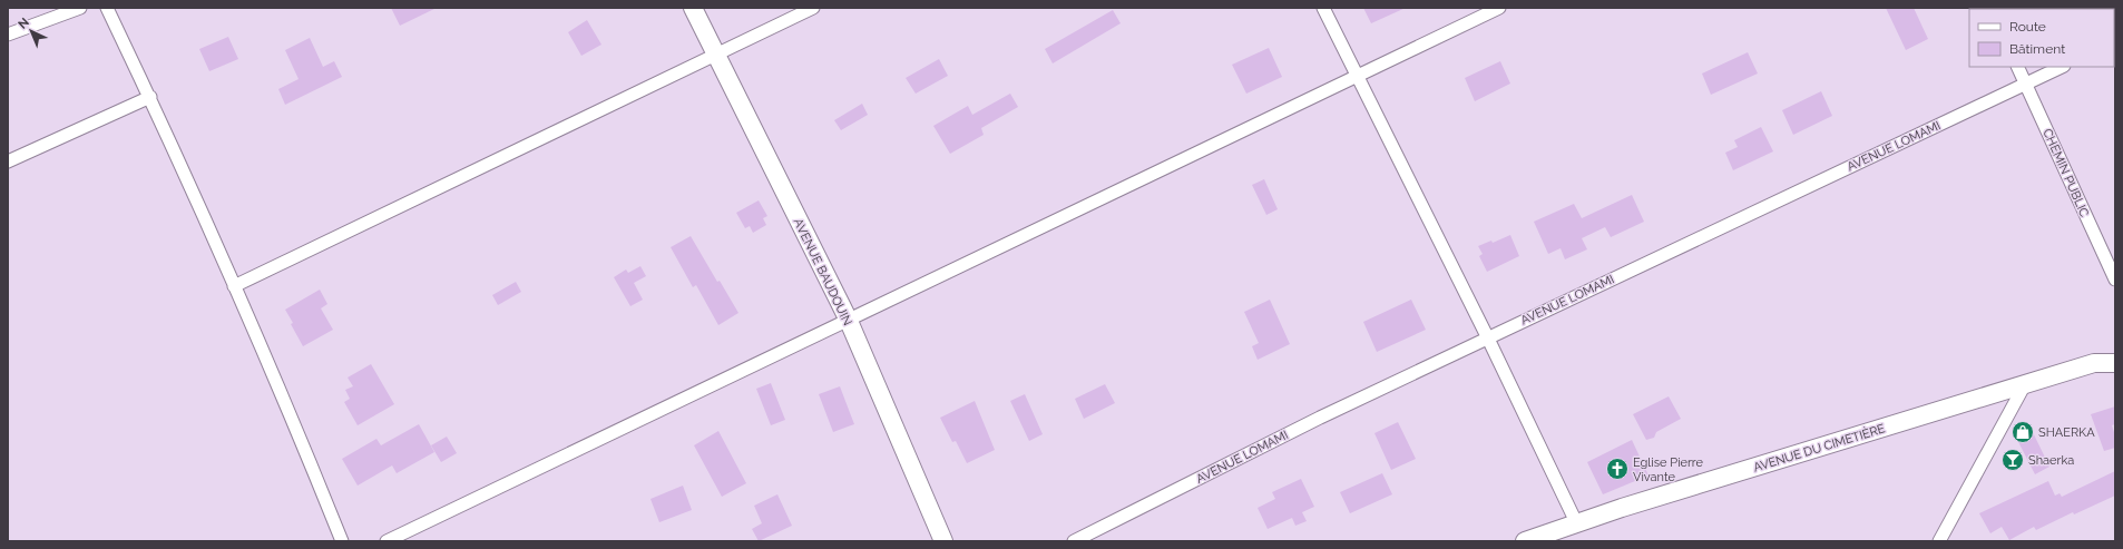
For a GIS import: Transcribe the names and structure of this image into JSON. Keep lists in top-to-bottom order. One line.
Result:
{"streets":{"street":["AVENUE LOMAMI","CHEMIN PUBLIC","AVENUE BAUDOUIN","AVENUE DU CIMETIÈRE"]},"crossings":[["AVENUE LOMAMI","CHEMIN PUBLIC"]],"places":{"shop":["SHAERKA"],"bar":["Shaerka"],"church":["Eglise Pierre Vivante"]},"legend":["Route","Bâtiment"],"north":"top left"}
